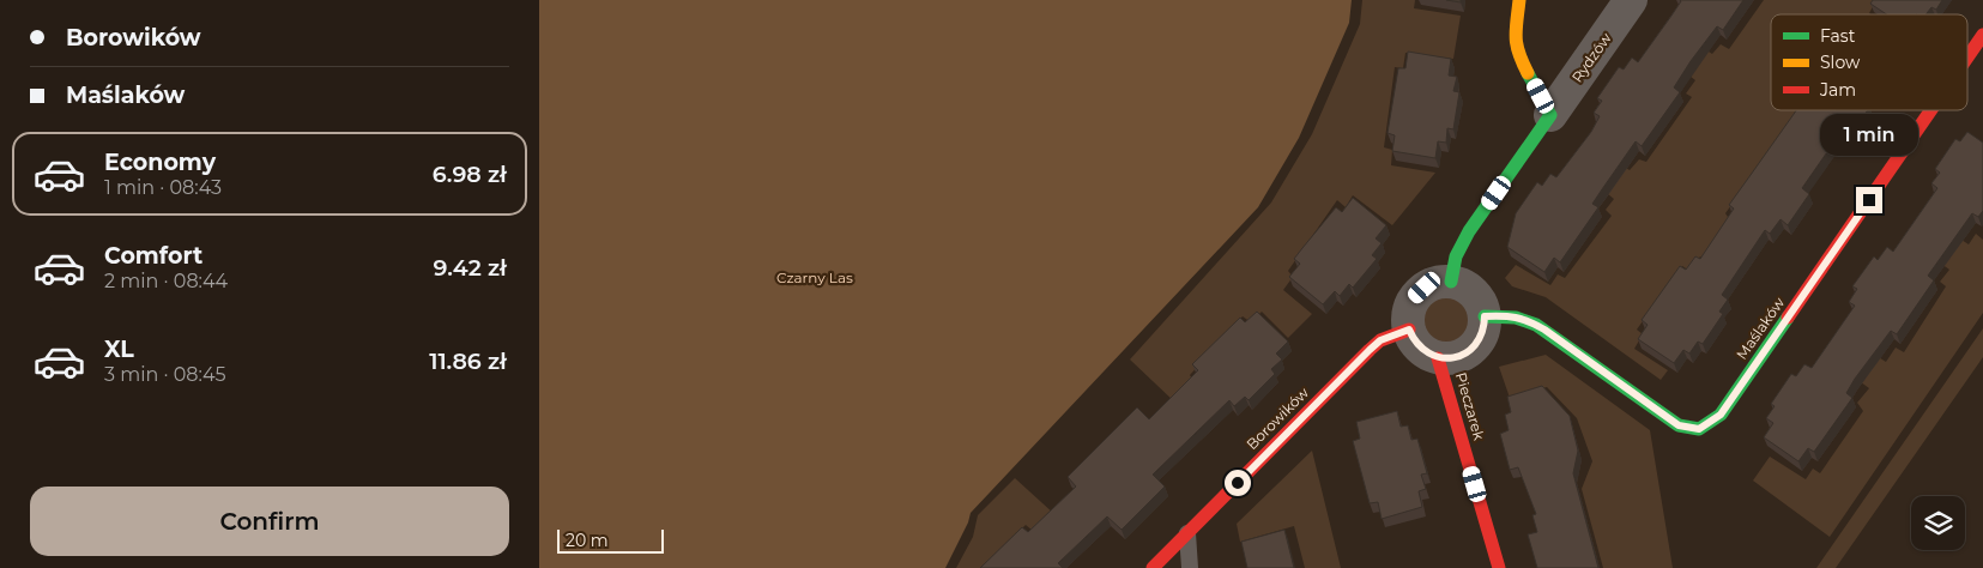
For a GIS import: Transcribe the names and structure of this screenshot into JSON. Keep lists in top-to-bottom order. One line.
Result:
{"streets":{"street":["Rydzów","Maślaków","Pieczarek","Borowików"]},"crossings":[["Maślaków","Pieczarek"],["Maślaków","Borowików"],["Pieczarek","Borowików"]],"parks":["Czarny Las"],"legend":["Fast","Slow","Jam"],"scale_bar":"20 m","page":{"banner":["Borowików","Maślaków"],"bubble":"1 min","list":[{"name":"Economy","note":"1 min · 08:43","value":"6.98 zł"},{"name":"Comfort","note":"2 min · 08:44","value":"9.42 zł"},{"name":"XL","note":"3 min · 08:45","value":"11.86 zł"}],"buttons":"Confirm","scale":"20 m"}}
